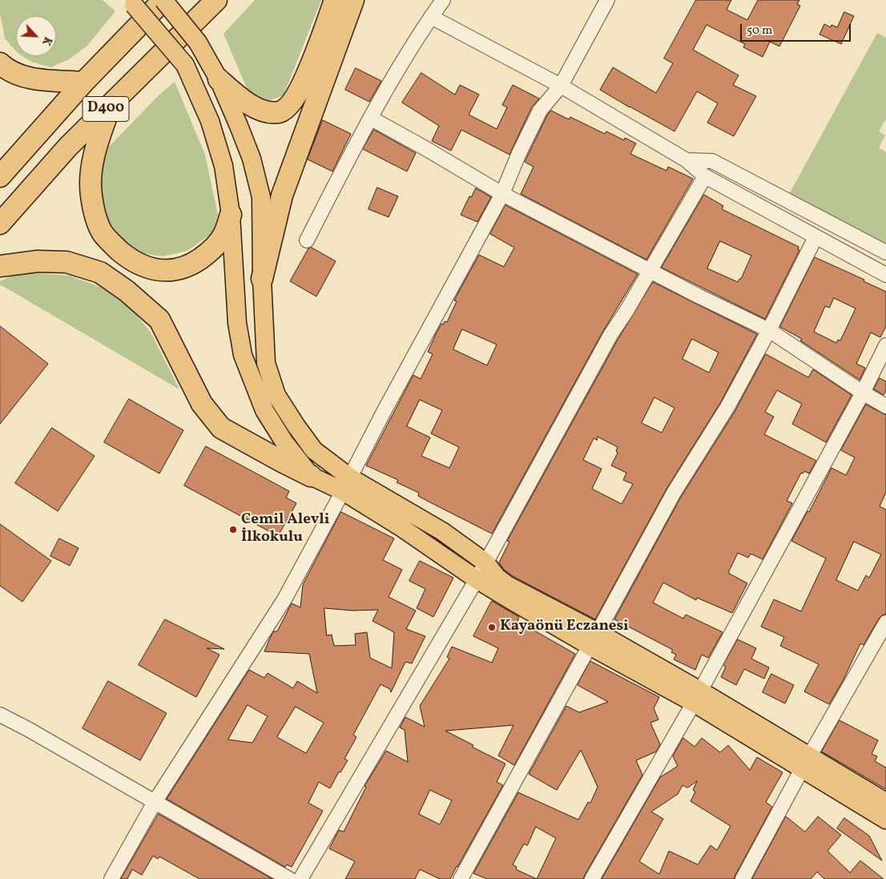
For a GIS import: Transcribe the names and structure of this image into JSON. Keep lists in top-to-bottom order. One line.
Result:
{"streets":{"highway":["D400"]},"places":["Cemil Alevli İlkokulu","Kayaönü Eczanesi"],"scale_bar":"50 m","north":"bottom right"}
